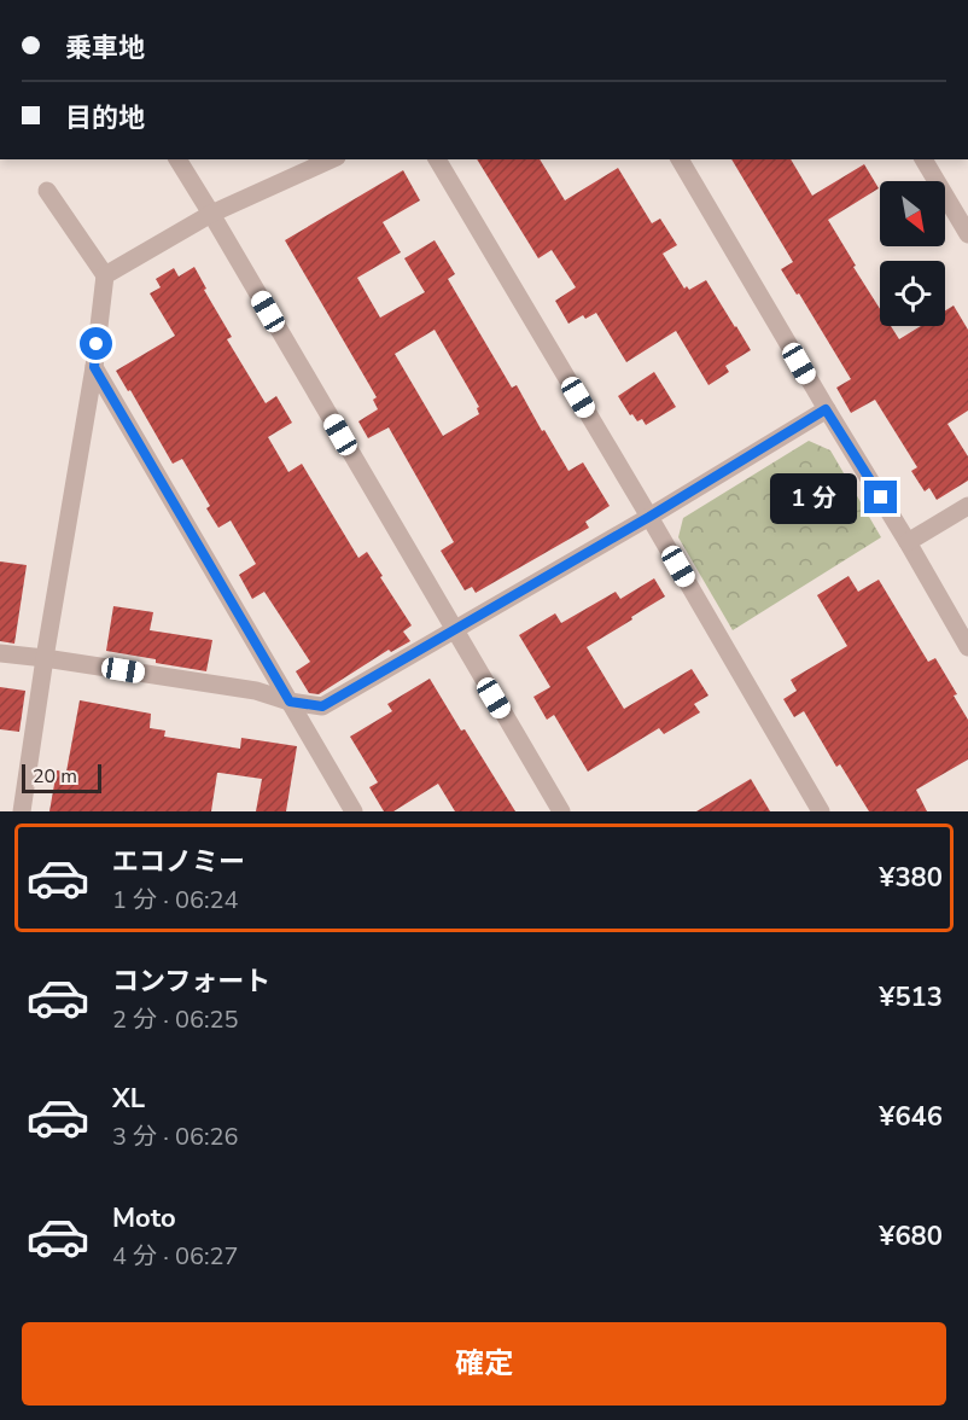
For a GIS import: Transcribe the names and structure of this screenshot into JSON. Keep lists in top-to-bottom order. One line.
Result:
{"scale_bar":"20 m","north":"bottom right","page":{"banner":["乗車地","目的地"],"bubble":"1 分","scale":"20 m","list":[{"name":"エコノミー","note":"1 分 · 06:24","value":"¥380"},{"name":"コンフォート","note":"2 分 · 06:25","value":"¥513"},{"name":"XL","note":"3 分 · 06:26","value":"¥646"},{"name":"Moto","note":"4 分 · 06:27","value":"¥680"}],"buttons":"確定"}}
